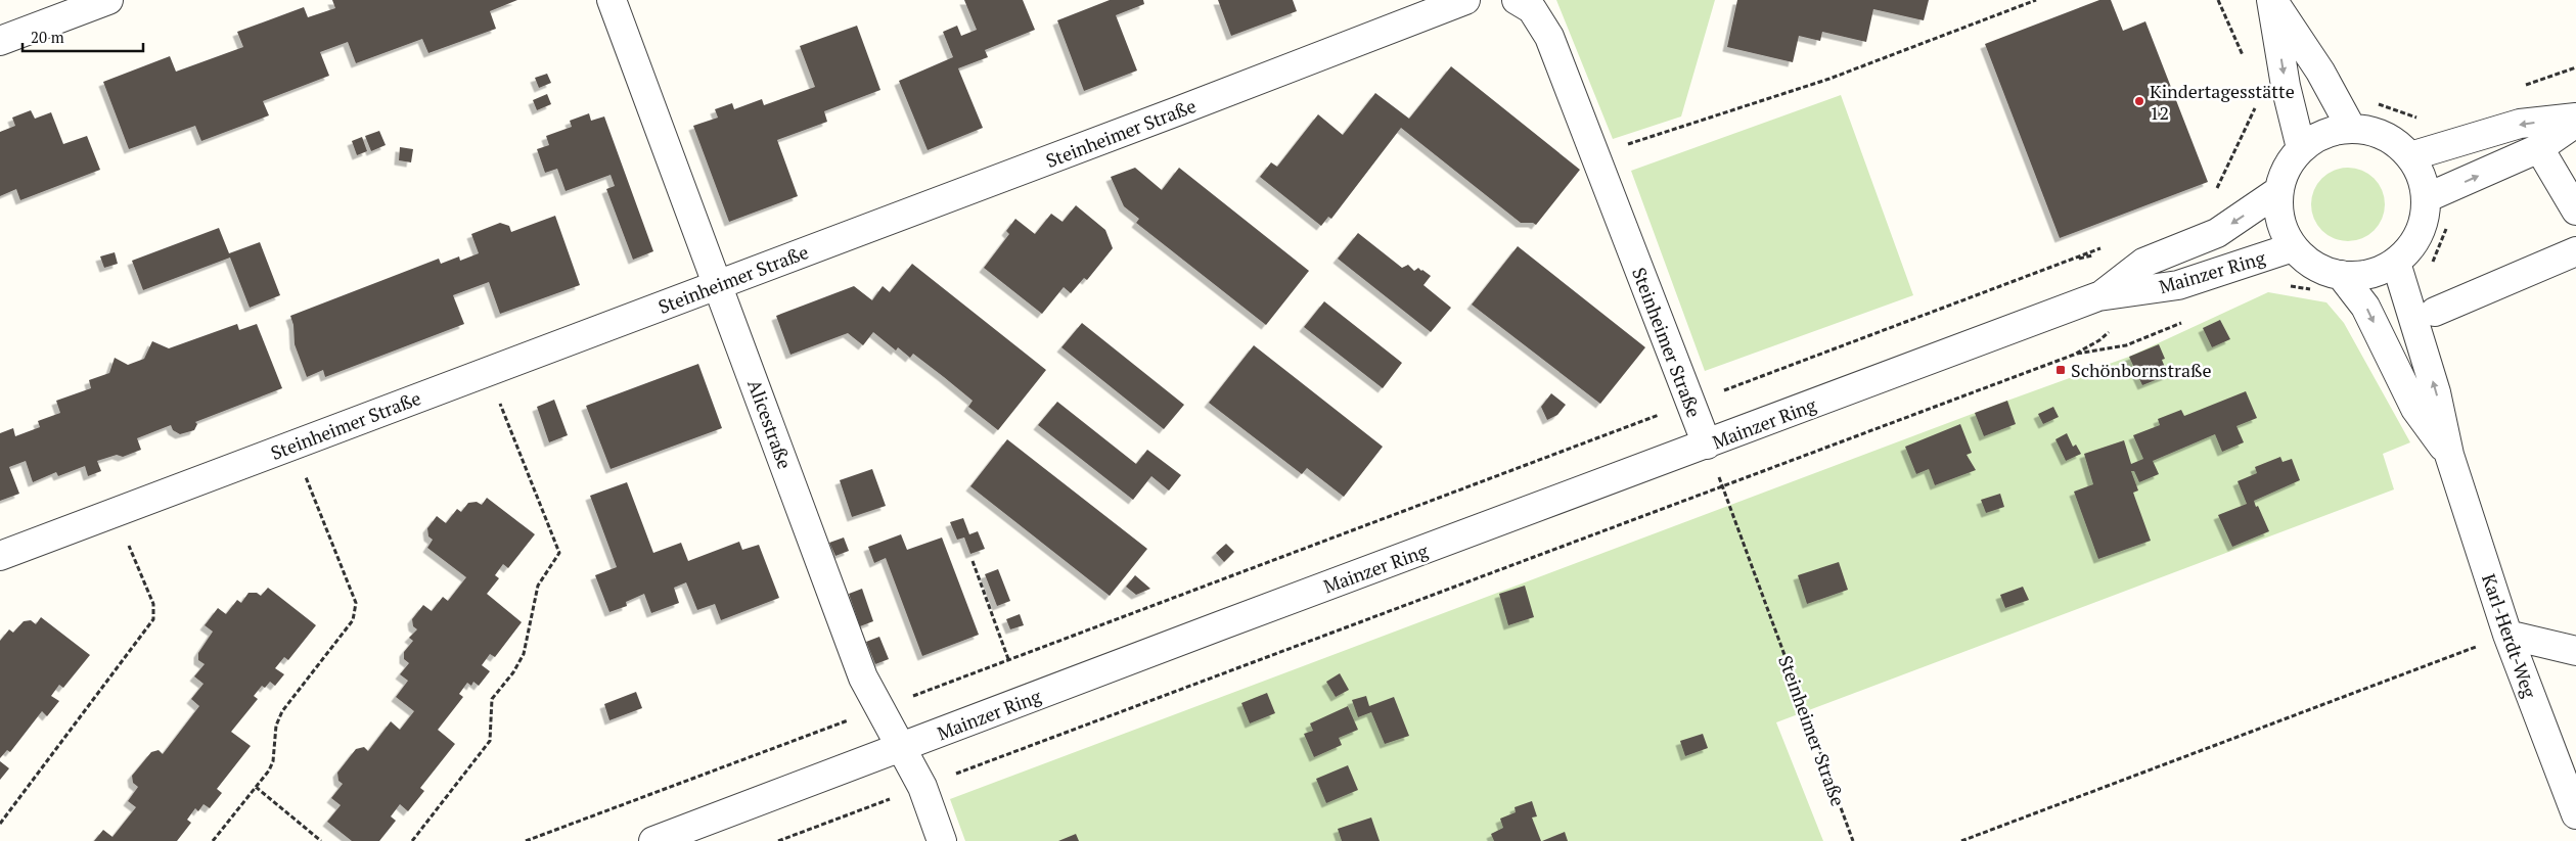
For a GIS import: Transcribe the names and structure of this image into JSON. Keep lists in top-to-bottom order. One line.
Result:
{"streets":{"street":["Steinheimer Straße","Mainzer Ring","Alicestraße","Karl-Herdt-Weg"]},"crossings":[["Steinheimer Straße","Mainzer Ring"],["Steinheimer Straße","Alicestraße"],["Mainzer Ring","Alicestraße"],["Mainzer Ring","Karl-Herdt-Weg"]],"places":{"other":["Kindertagesstätte 12"],"transit":["Schönbornstraße"]},"scale_bar":"20 m"}
